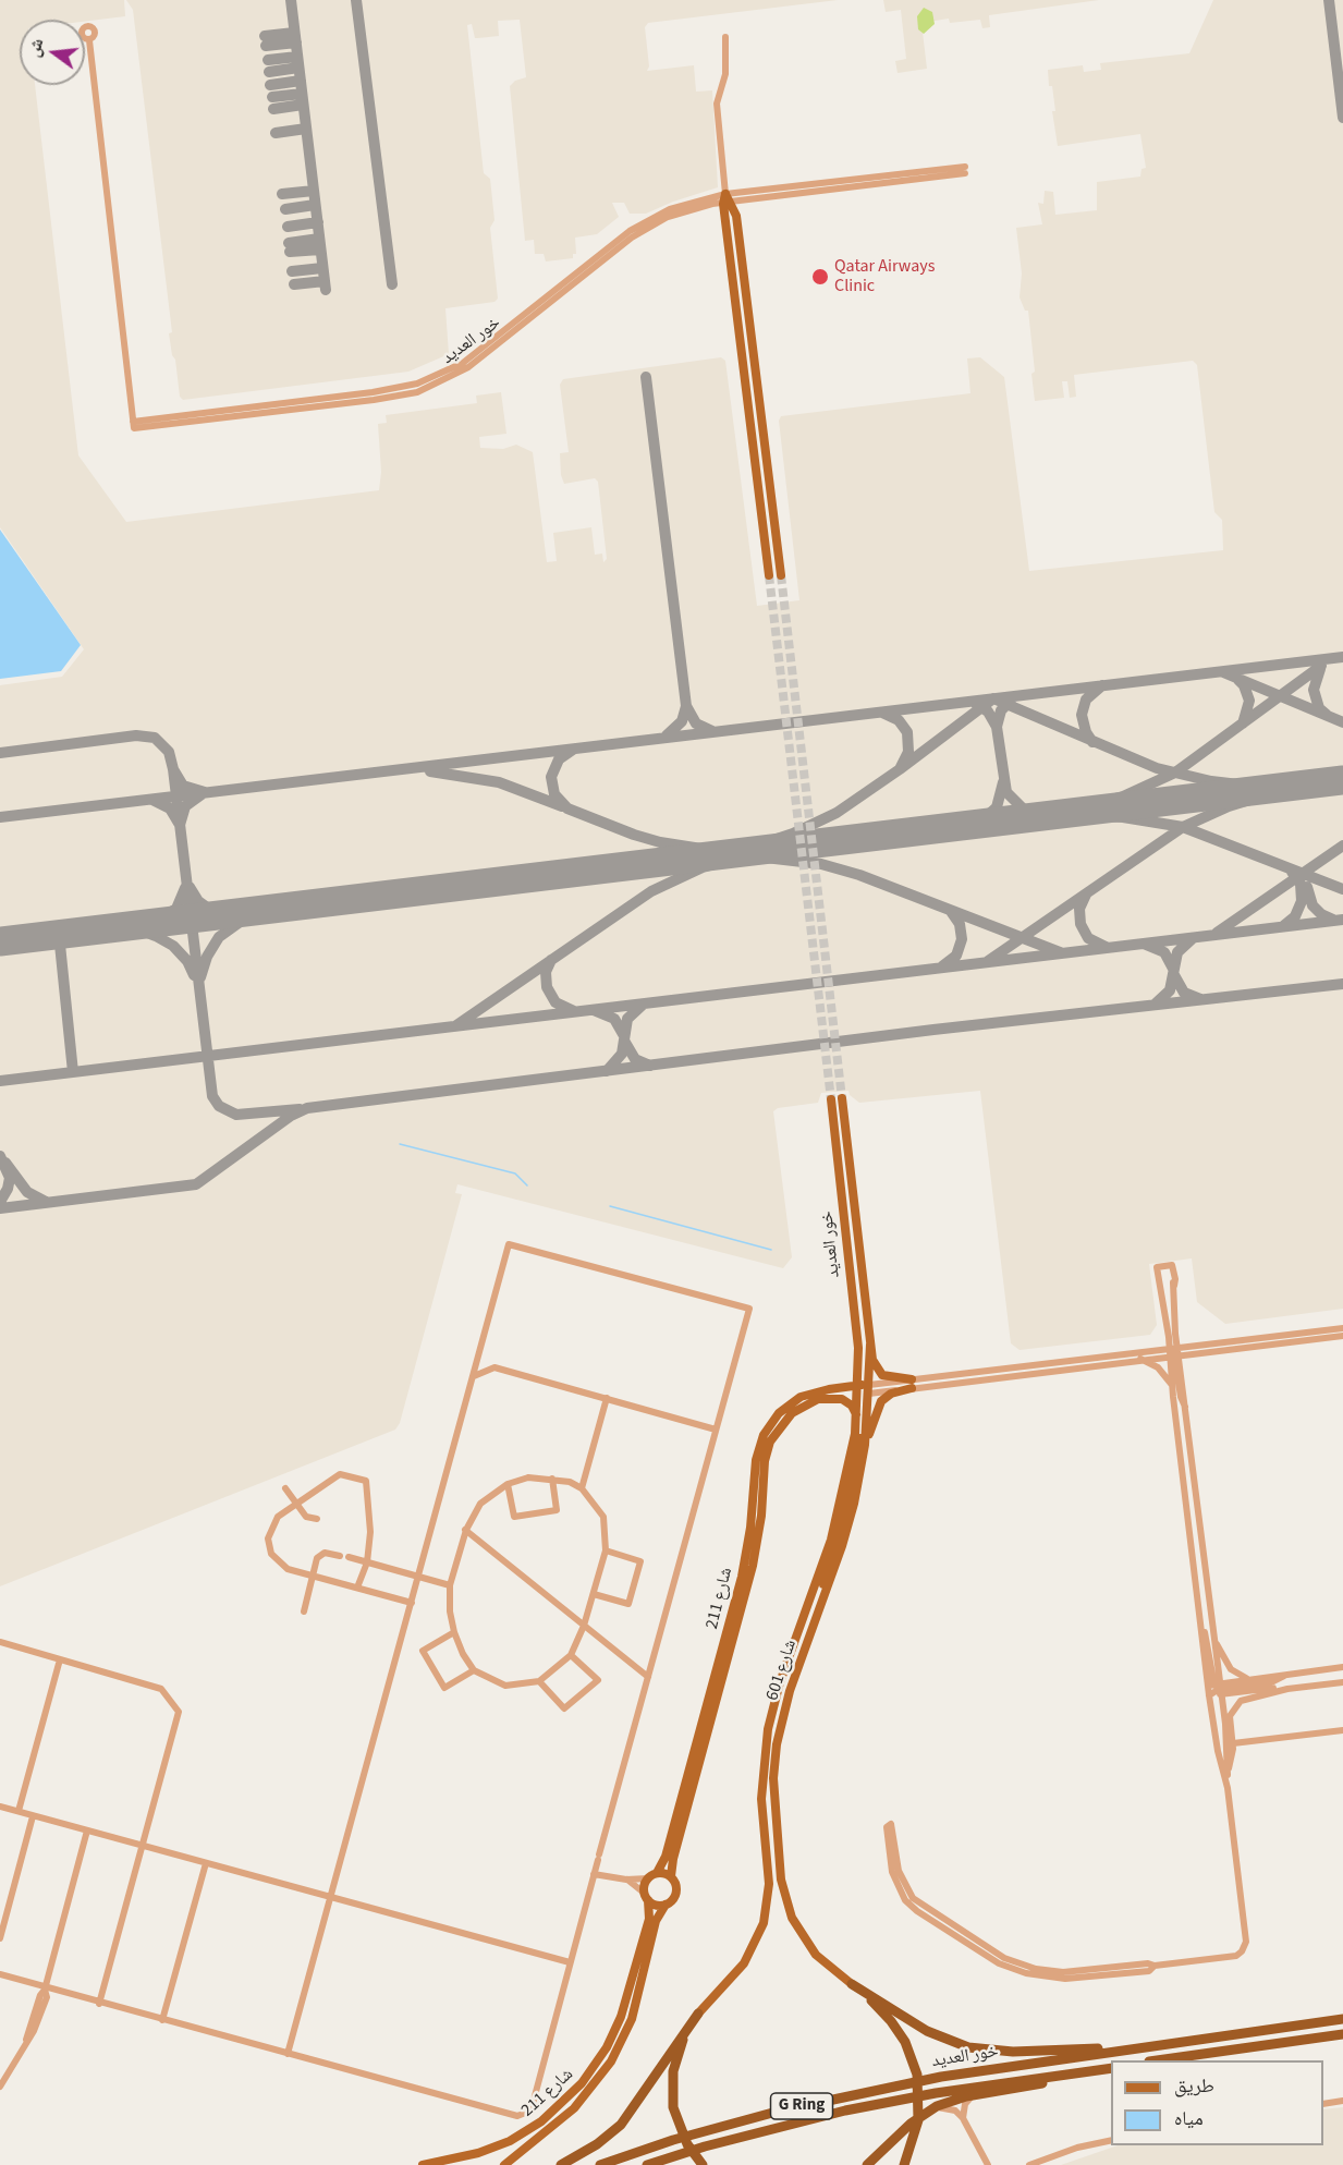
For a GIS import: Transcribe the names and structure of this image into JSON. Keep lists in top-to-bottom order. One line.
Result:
{"streets":{"highway":["خور العديد","G Ring"],"main road":["شارع 211","شارع 601"]},"crossings":[["خور العديد","شارع 211"],["خور العديد","شارع 601"],["شارع 211","شارع 601"]],"places":["Qatar Airways Clinic"],"legend":["طريق","مياه"],"north":"left"}
